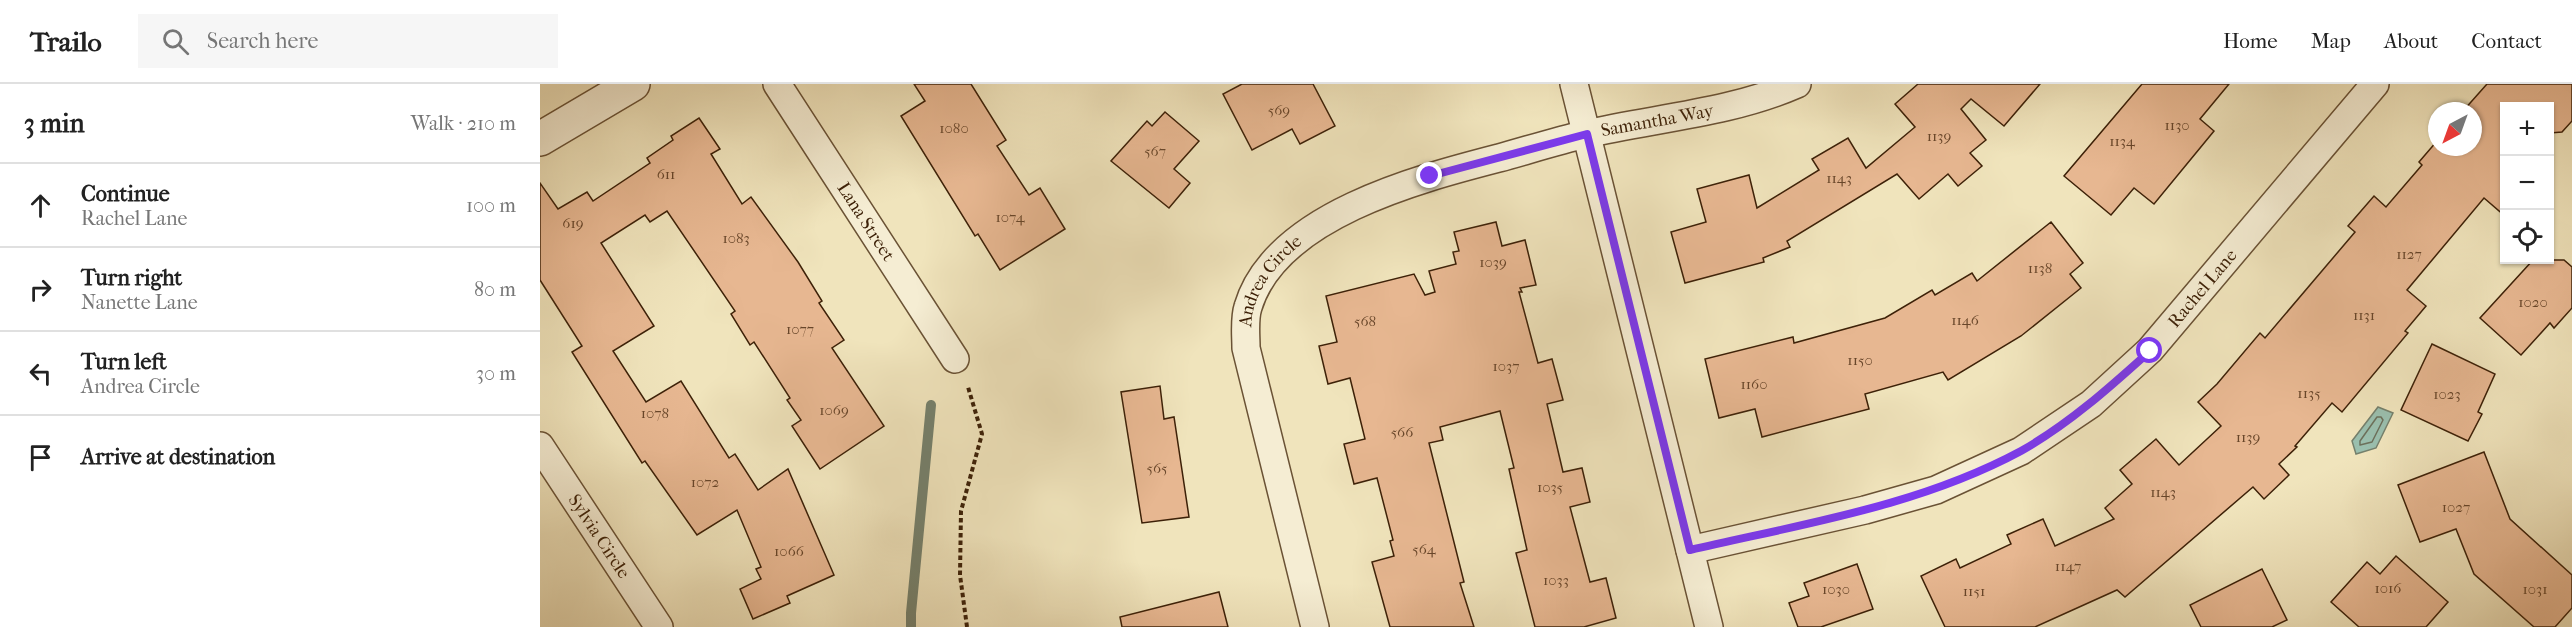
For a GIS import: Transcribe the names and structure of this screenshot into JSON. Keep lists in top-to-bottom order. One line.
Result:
{"streets":{"street":["Samantha Way","Lana Street","Andrea Circle","Rachel Lane","Sylvia Circle"]},"crossings":[["Samantha Way","Andrea Circle"]],"house_numbers":["569","1130","1080","1139","1134","567","611","1143","1074","619","1083","1127","1039","1138","1020","1131","1146","568","1077","1150","1037","1160","1135","1023","1069","1078","566","1139","565","1072","1035","1143","1027","564","1066","1147","1033","1016","1030","1031","1151"],"north":"bottom left","page":{"header":"Trailo","search":"Search here","nav":["Home","Map","About","Contact"],"heading":["3 min","Walk · 210 m"],"map_buttons":["+","−"],"list":[["Continue","Rachel Lane","100 m"],["Turn right","Nanette Lane","80 m"],["Turn left","Andrea Circle","30 m"],"Arrive at destination"]}}
